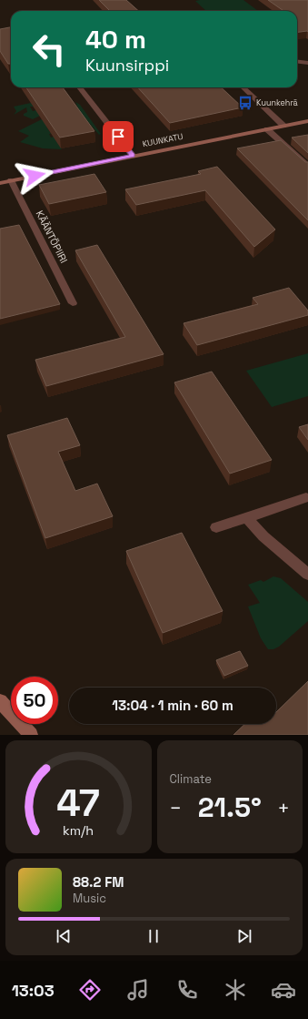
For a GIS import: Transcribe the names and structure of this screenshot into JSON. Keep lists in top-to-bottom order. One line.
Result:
{"streets":{"main road":["KUUNKATU"],"street":["KÄÄNTÖPIIRI"]},"crossings":[["KUUNKATU","KÄÄNTÖPIIRI"]],"places":{"bus stop":["Kuunkehrä"]},"page":{"turn":["40 m","Kuunsirppi"],"limit":"50","trip":"13:04 · 1 min · 60 m","tile":"Climate","heat":["−","21.5°","+"],"song":["88.2 FM","Music"],"tabs":"13:03","gauge":["47","km/h"]}}
